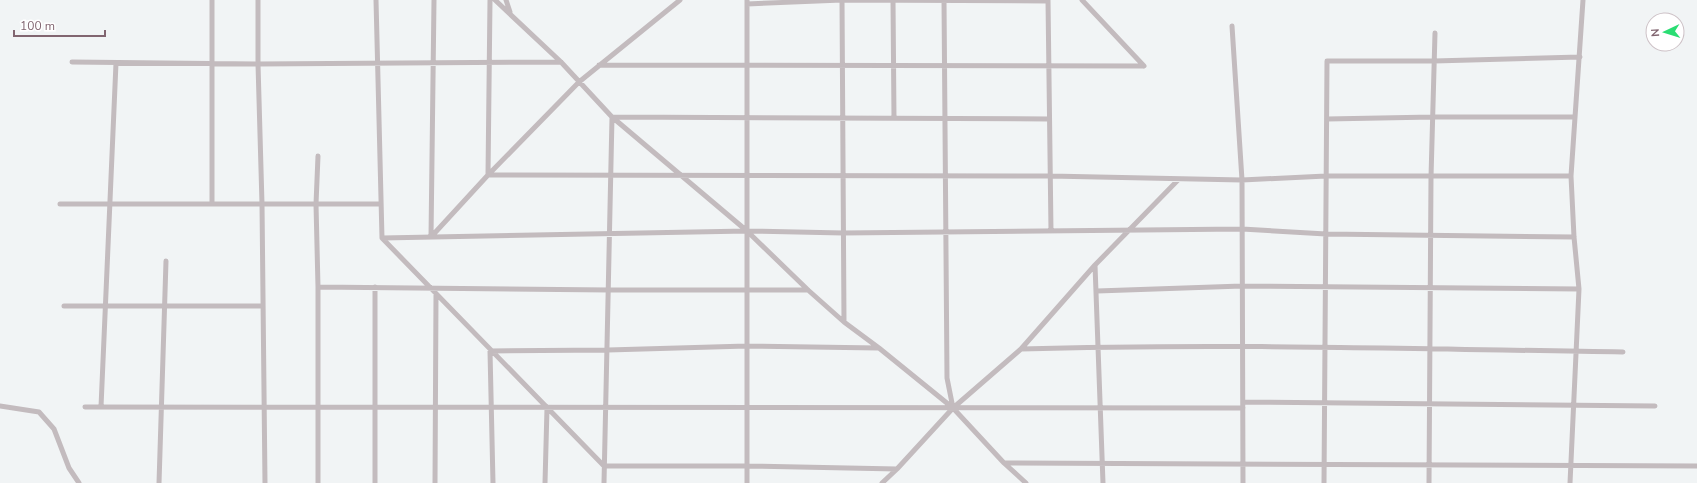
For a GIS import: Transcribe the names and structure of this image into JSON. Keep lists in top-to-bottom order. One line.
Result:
{"scale_bar":"100 m","north":"left"}
